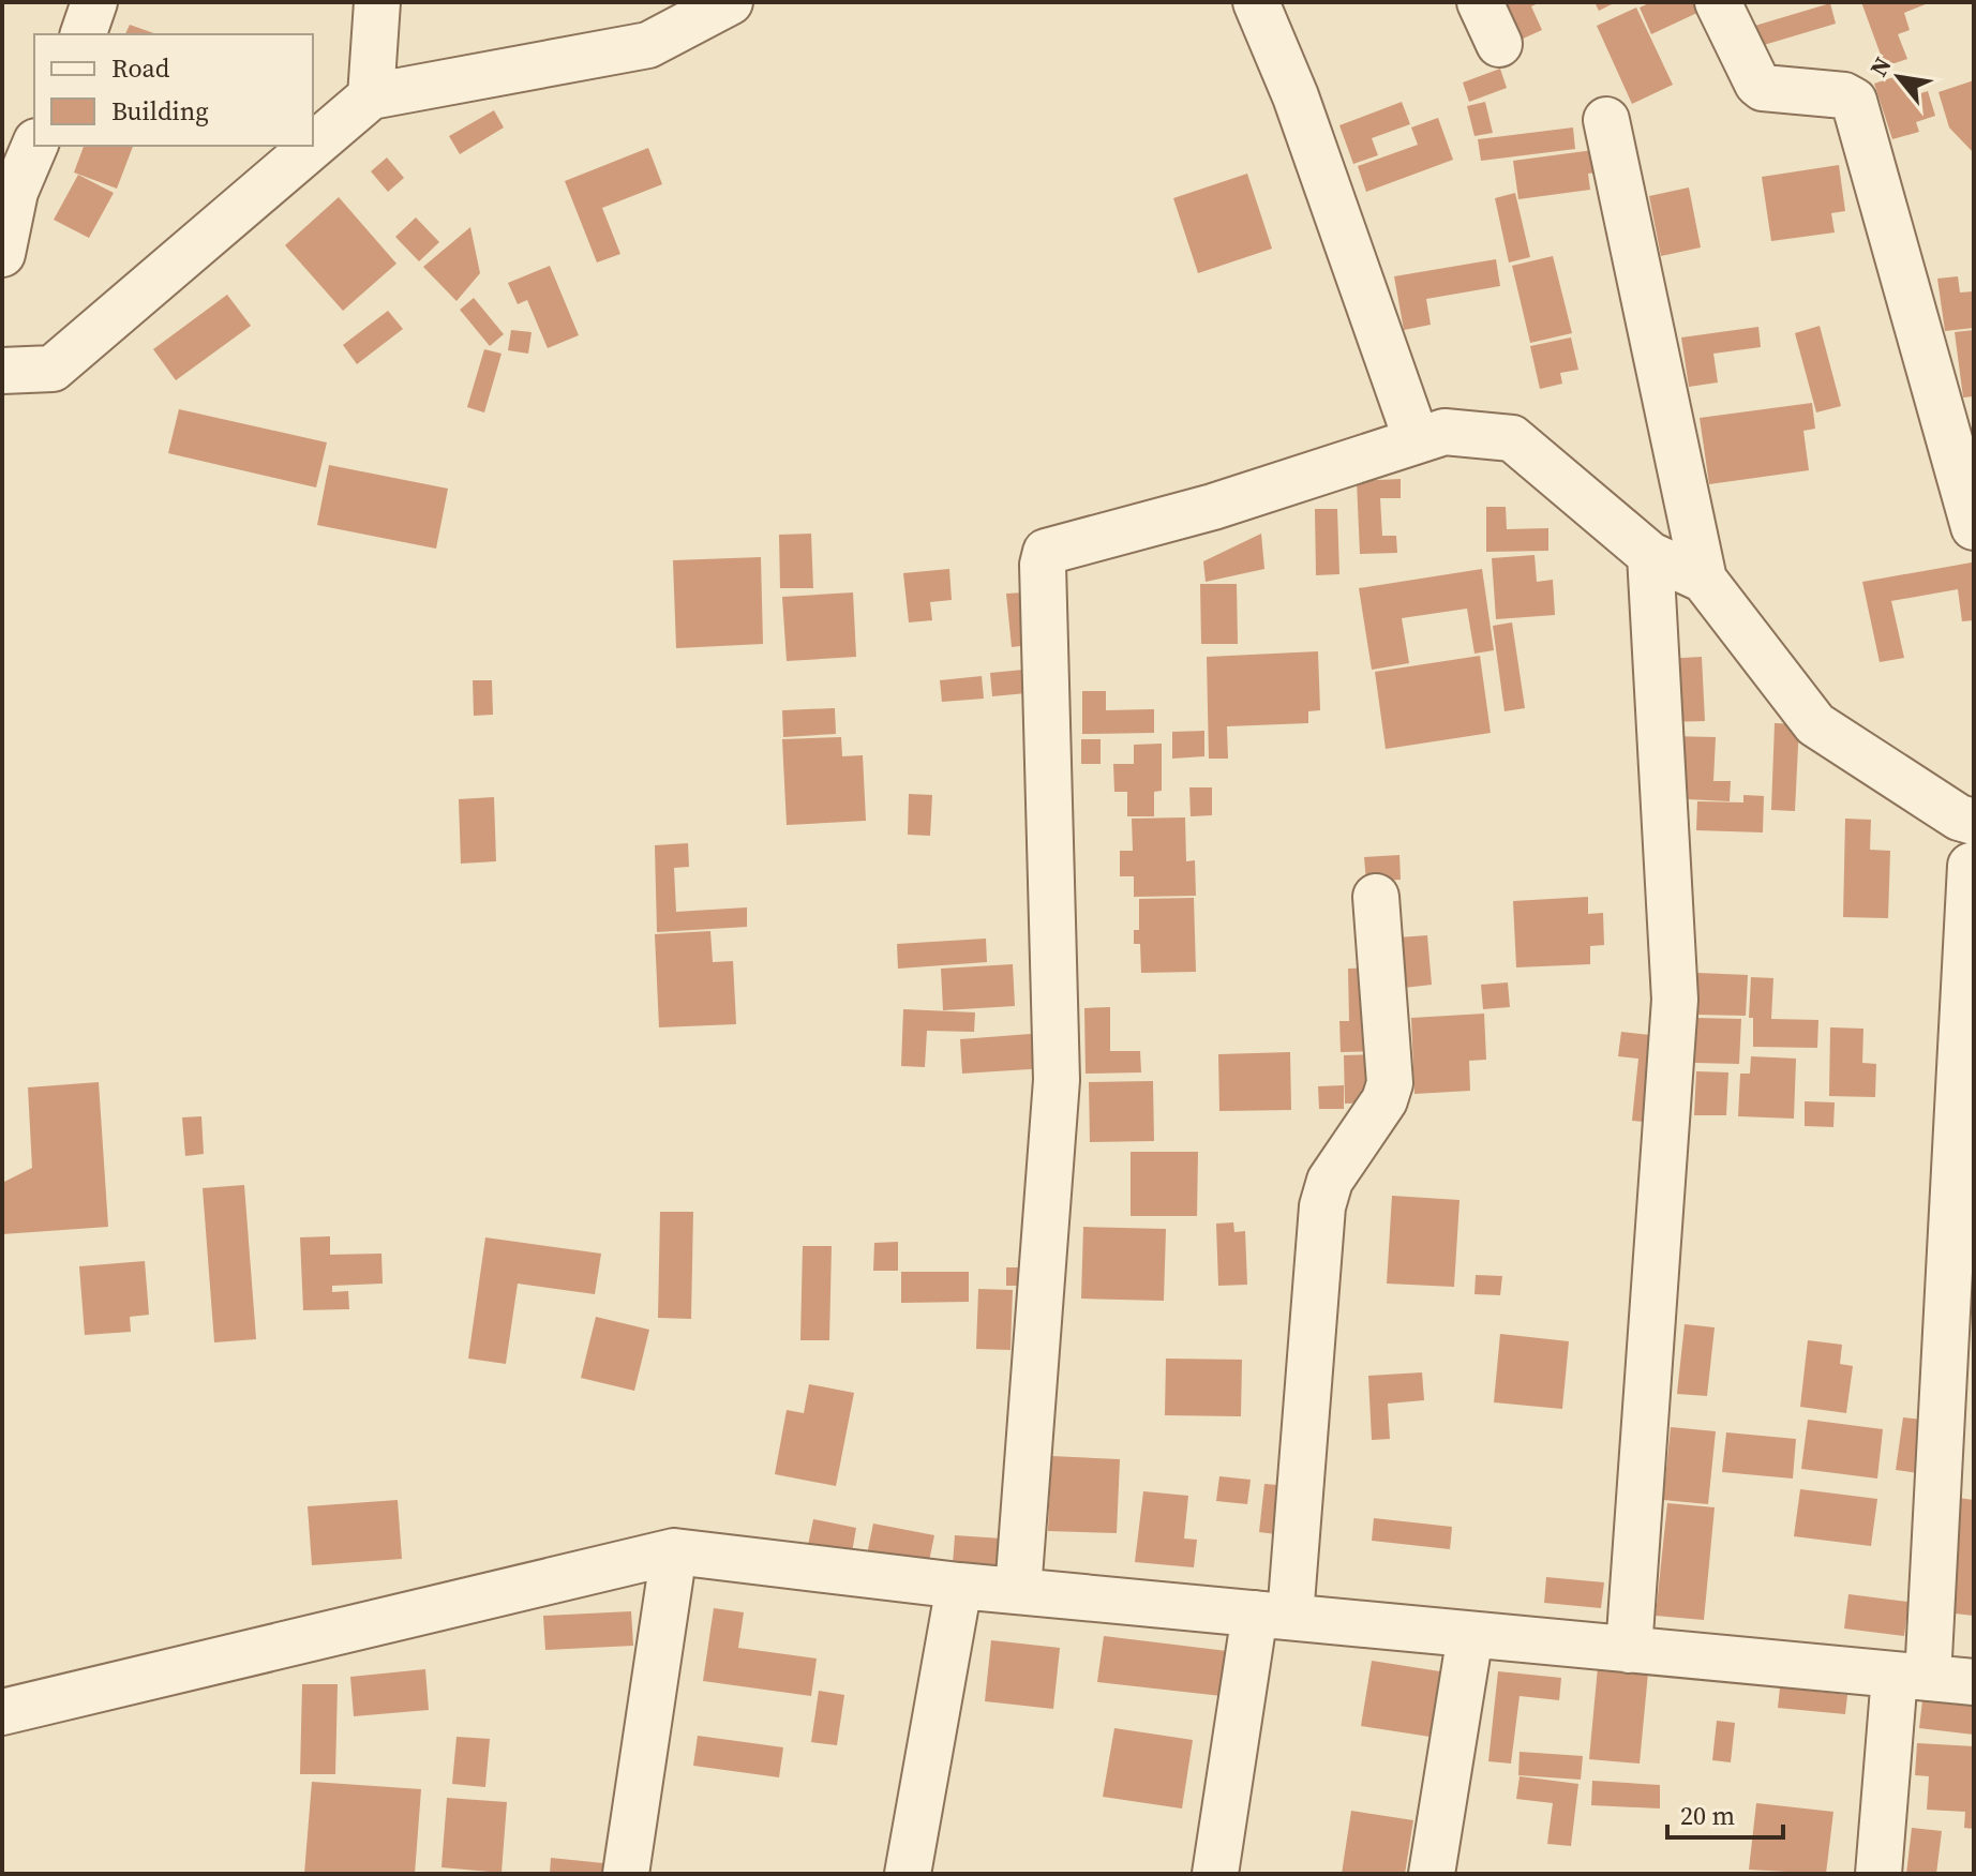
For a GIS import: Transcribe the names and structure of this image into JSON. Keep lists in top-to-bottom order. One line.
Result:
{"legend":["Road","Building"],"scale_bar":"20 m","north":"top left"}
